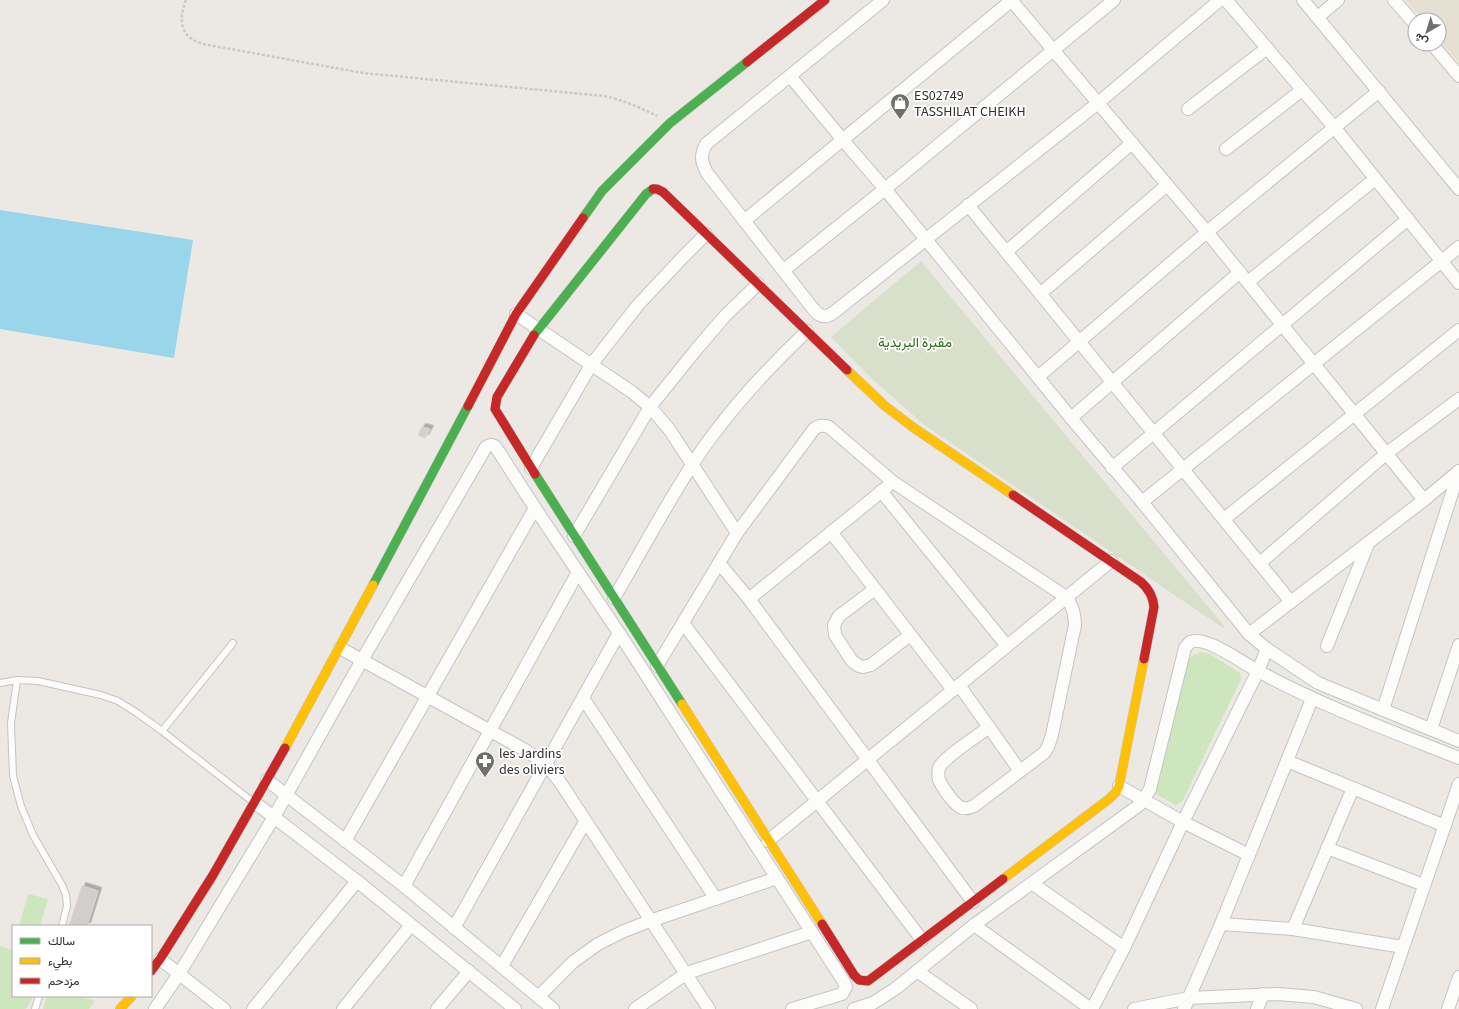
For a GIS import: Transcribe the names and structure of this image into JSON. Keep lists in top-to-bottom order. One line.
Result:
{"parks":["مقبرة البريدية"],"places":{"shop":["ES02749 TASSHILAT CHEIKH"],"pharmacy":["les Jardins des oliviers"]},"legend":["سالك","بطيء","مزدحم"],"north":"bottom left"}
